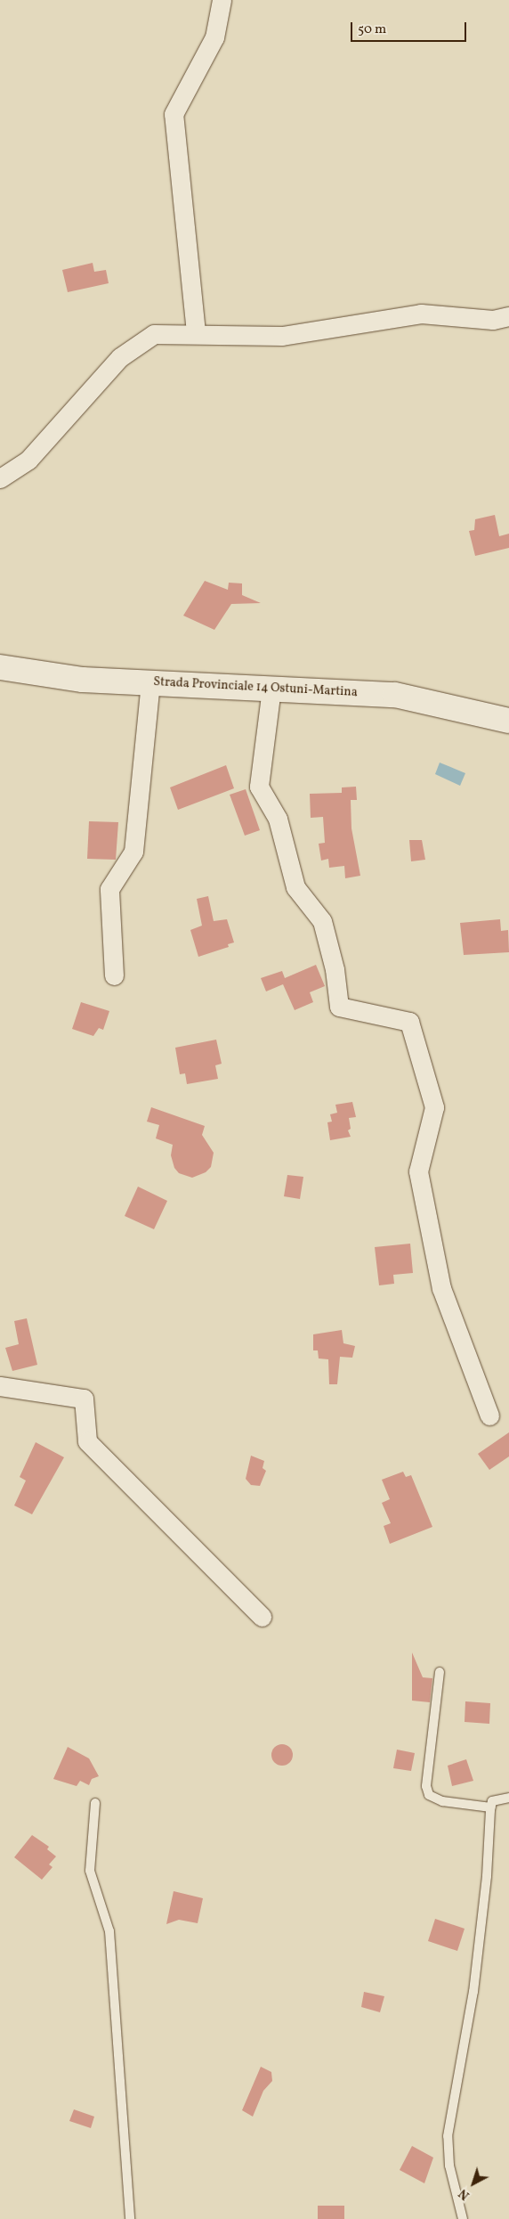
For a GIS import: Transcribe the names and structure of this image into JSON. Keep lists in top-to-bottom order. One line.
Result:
{"streets":{"main road":["Strada Provinciale 14 Ostuni-Martina"]},"scale_bar":"50 m","north":"bottom left"}
